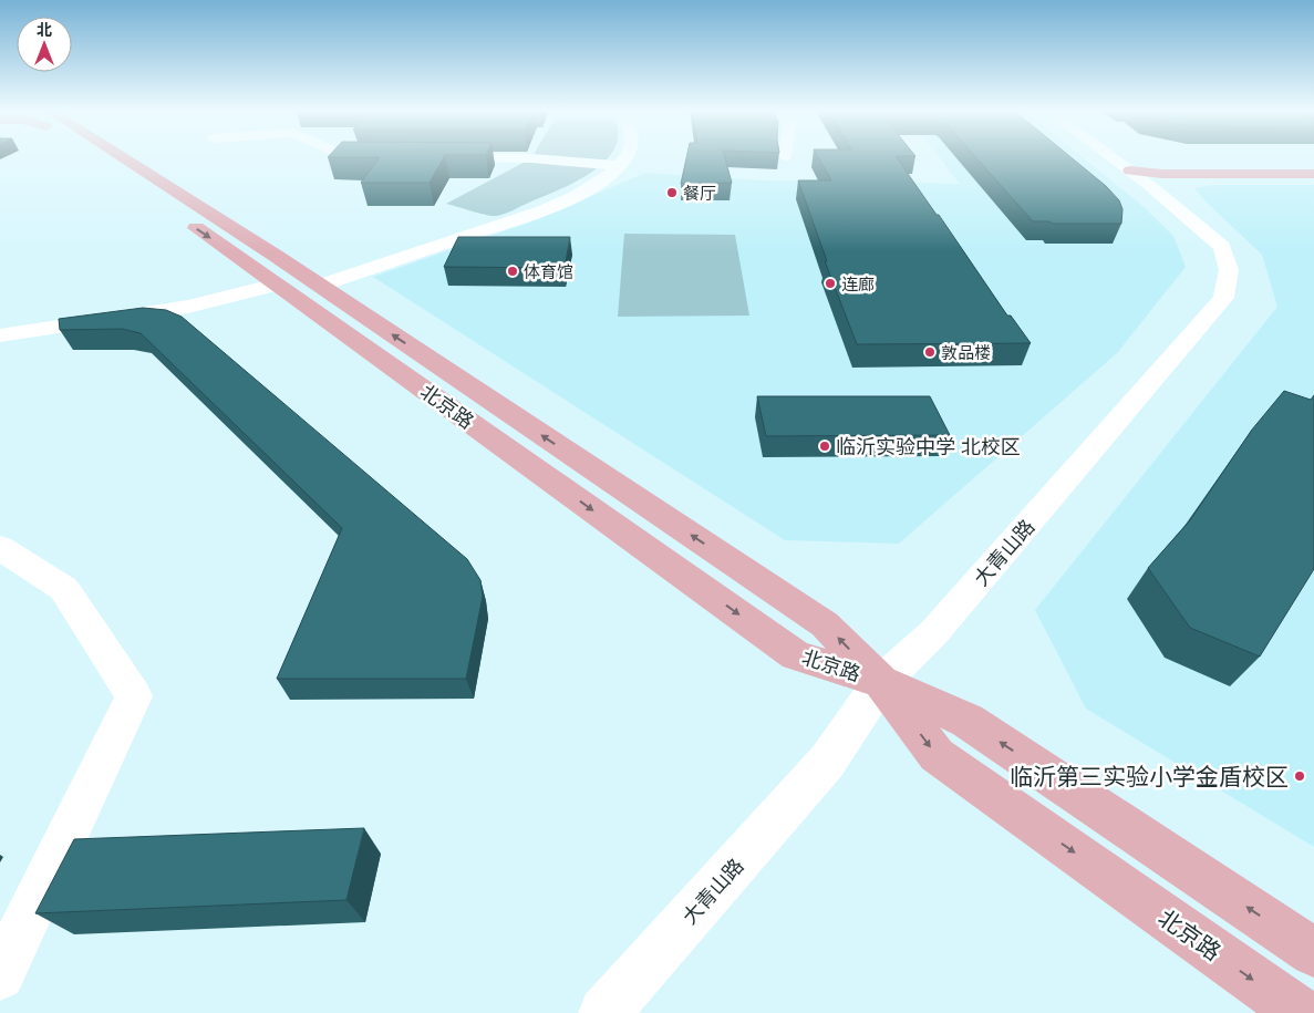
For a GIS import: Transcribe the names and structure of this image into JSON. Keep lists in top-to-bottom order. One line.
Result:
{"streets":{"main road":["北京路"],"street":["大青山路"]},"crossings":[["北京路","大青山路"]],"places":["餐厅","体育馆","连廊","敦品楼","临沂实验中学 北校区","临沂第三实验小学金盾校区"],"north":"top"}
